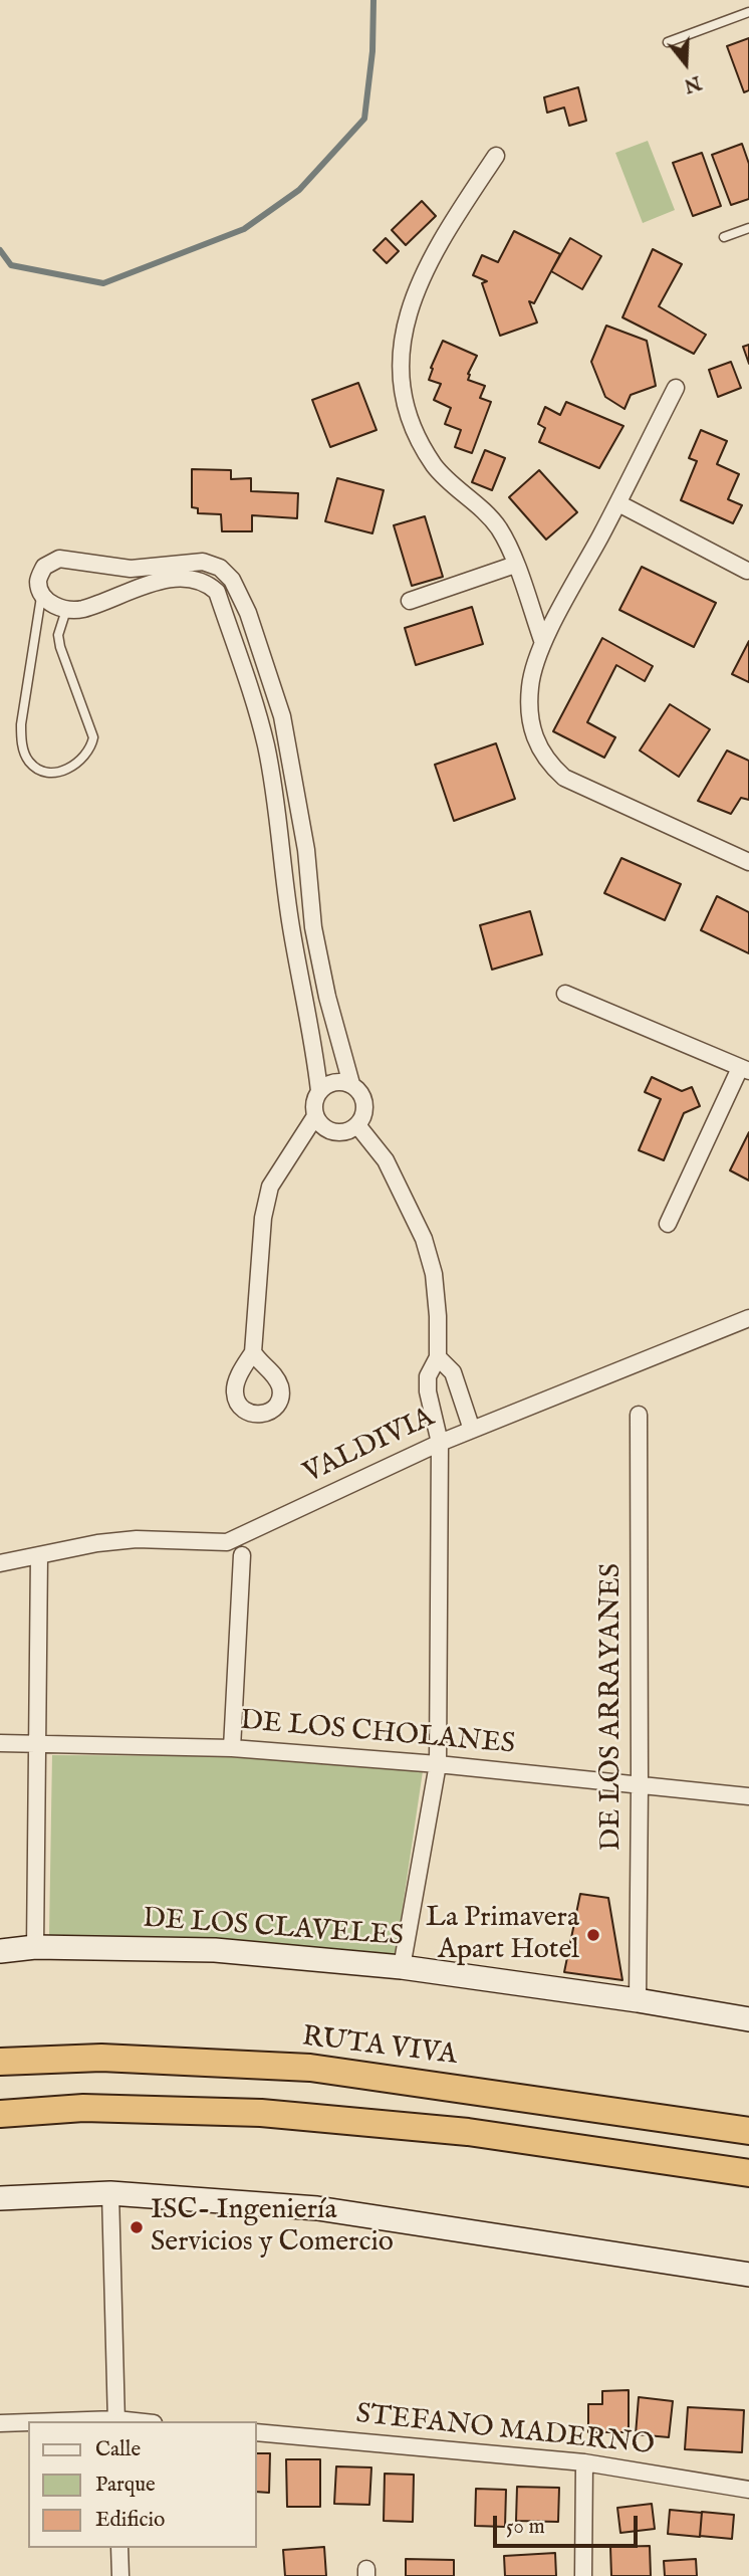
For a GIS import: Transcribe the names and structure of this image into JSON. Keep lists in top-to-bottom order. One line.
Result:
{"streets":{"highway":["RUTA VIVA"],"main road":["DE LOS CLAVELES"],"street":["VALDIVIA","DE LOS ARRAYANES","DE LOS CHOLANES","STEFANO MADERNO"]},"crossings":[["DE LOS ARRAYANES","DE LOS CHOLANES"],["DE LOS ARRAYANES","DE LOS CLAVELES"]],"places":["La Primavera Apart Hotel","ISC- Ingeniería Servicios y Comercio"],"legend":["Calle","Parque","Edificio"],"scale_bar":"50 m","north":"bottom"}
